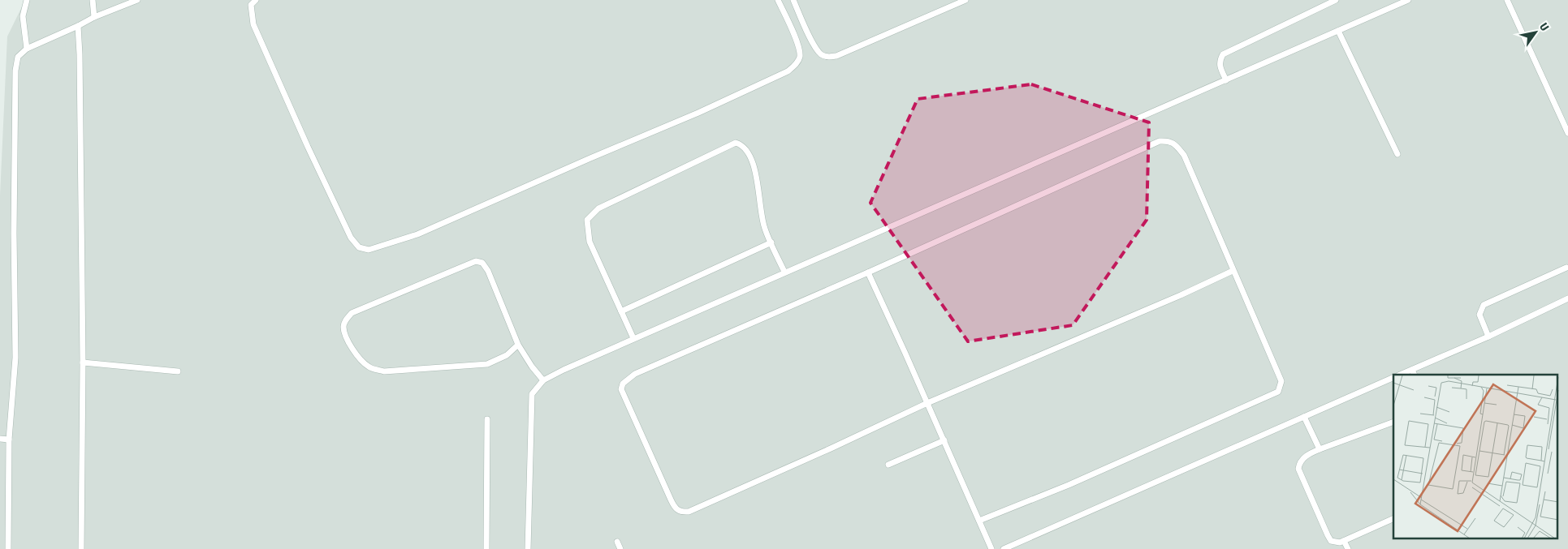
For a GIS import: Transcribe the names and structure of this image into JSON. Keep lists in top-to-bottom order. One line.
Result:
{"north":"top right"}
